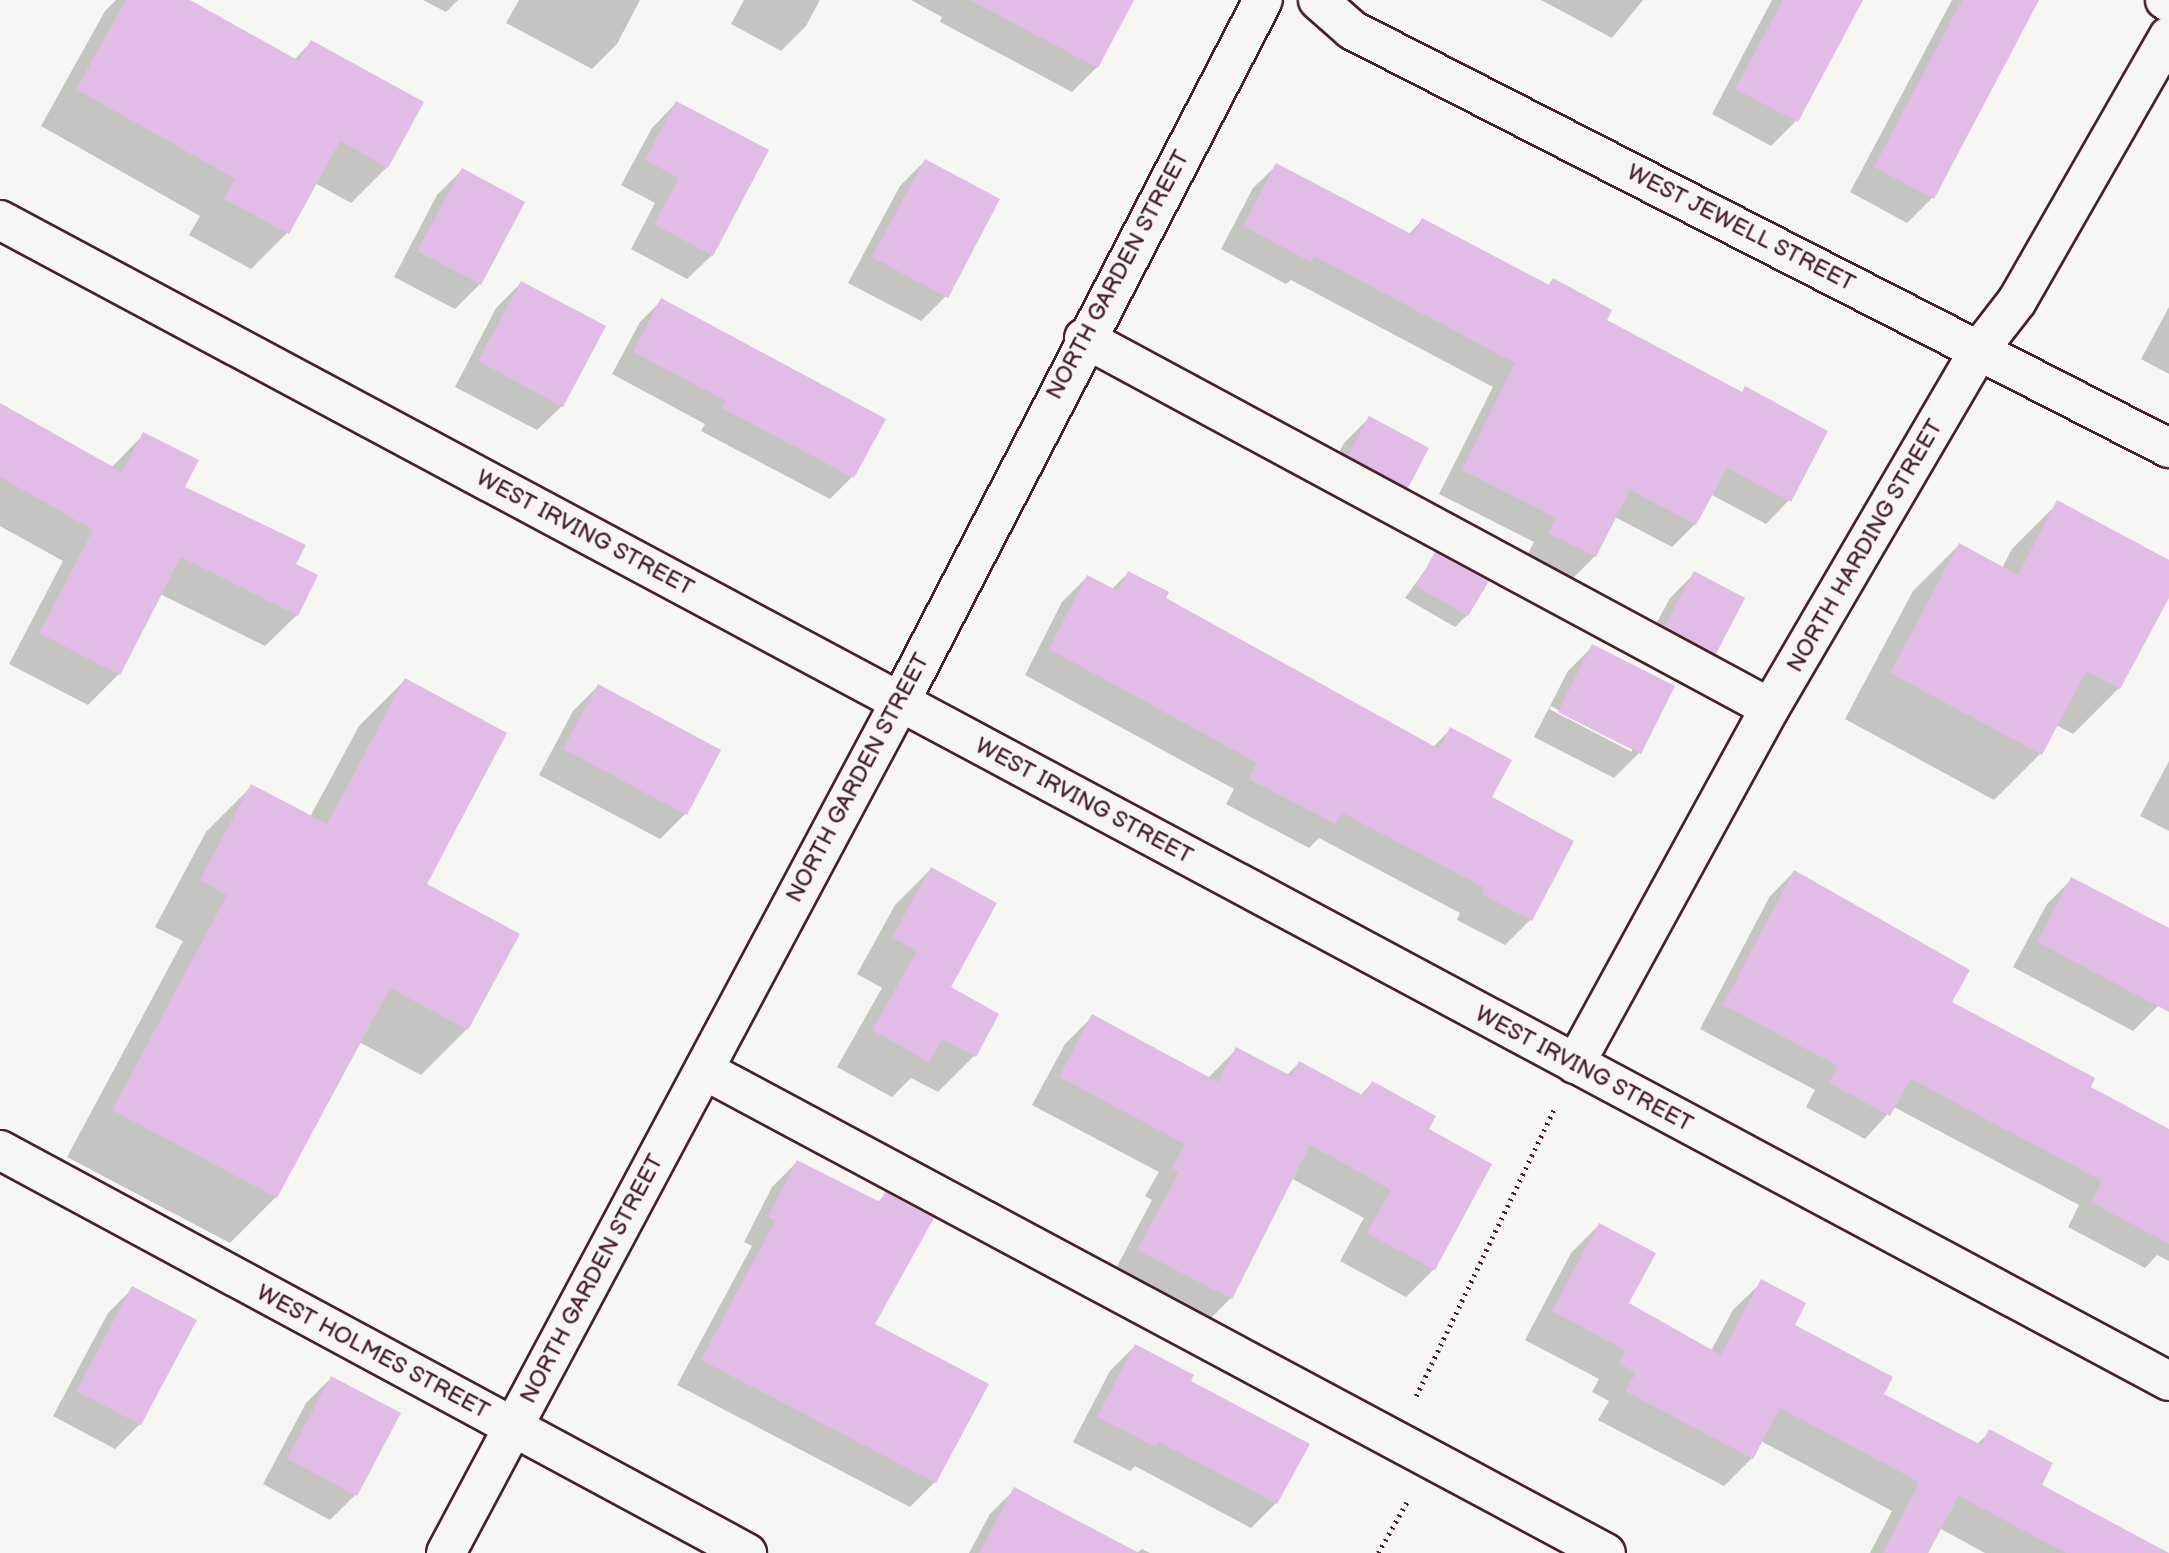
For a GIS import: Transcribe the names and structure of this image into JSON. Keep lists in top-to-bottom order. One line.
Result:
{"streets":{"street":["WEST JEWELL STREET","NORTH GARDEN STREET","WEST IRVING STREET","NORTH HARDING STREET","WEST HOLMES STREET"]},"crossings":[["WEST JEWELL STREET","NORTH HARDING STREET"],["NORTH GARDEN STREET","WEST IRVING STREET"],["NORTH GARDEN STREET","WEST HOLMES STREET"],["WEST IRVING STREET","NORTH HARDING STREET"]]}
